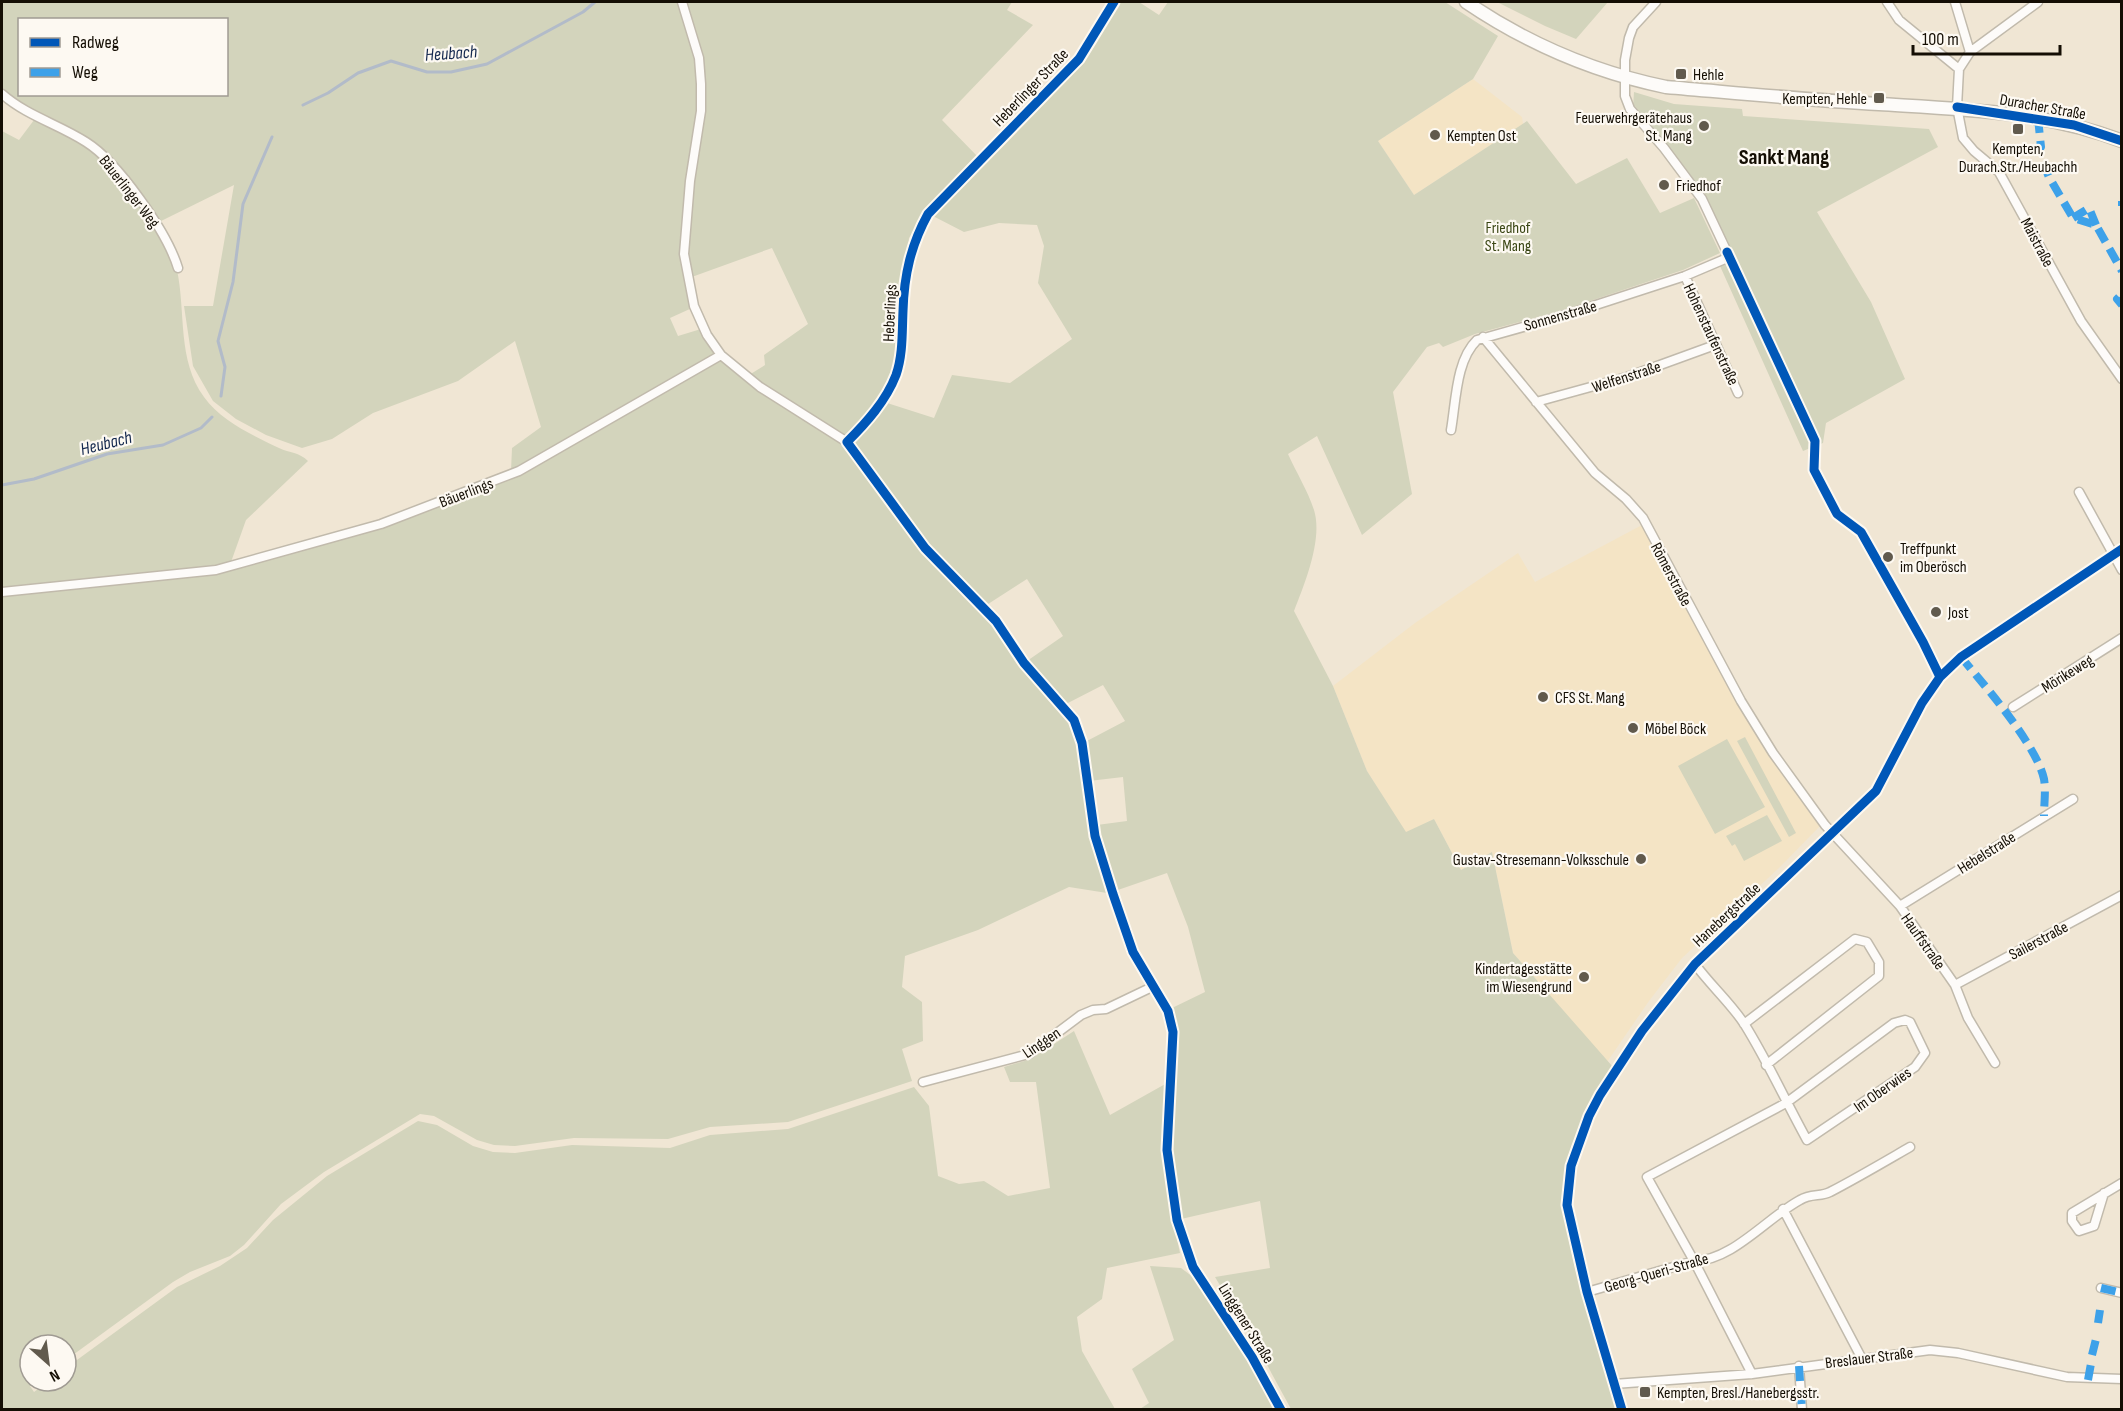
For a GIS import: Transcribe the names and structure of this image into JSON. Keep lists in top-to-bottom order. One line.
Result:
{"streets":{"main road":["Duracher Straße"],"street":["Heberlinger Straße","Bäuerlinger Weg","Maistraße","Heberlings","Sonnenstraße","Hohenstaufenstraße","Welfenstraße","Bäuerlings","Römerstraße","Mörikeweg","Hebelstraße","Hanebergstraße","Sailerstraße","Hauffstraße","Linggen","Im Oberwies","Georg-Queri-Straße","Linggener Straße","Breslauer Straße"]},"crossings":[["Heberlinger Straße","Heberlings"],["Duracher Straße","Maistraße"],["Duracher Straße","Sonnenstraße"],["Heberlings","Linggener Straße"],["Sonnenstraße","Hohenstaufenstraße"],["Sonnenstraße","Römerstraße"],["Hohenstaufenstraße","Welfenstraße"],["Welfenstraße","Römerstraße"],["Römerstraße","Hanebergstraße"],["Römerstraße","Hauffstraße"],["Hebelstraße","Hauffstraße"],["Hanebergstraße","Hauffstraße"],["Hanebergstraße","Im Oberwies"],["Hanebergstraße","Georg-Queri-Straße"],["Hanebergstraße","Breslauer Straße"],["Sailerstraße","Hauffstraße"],["Linggen","Linggener Straße"],["Im Oberwies","Georg-Queri-Straße"]],"districts":["Sankt Mang"],"water":["Heubach"],"parks":["Friedhof St. Mang"],"places":{"transit":["Hehle","Kempten, Hehle","Kempten, Durach.Str./Heubachh","Kempten, Bresl./Hanebergsstr."],"other":["Feuerwehrgerätehaus St. Mang","Kempten Ost","Friedhof","Treffpunkt im Oberösch","Jost","CFS St. Mang","Möbel Böck","Gustav-Stresemann-Volksschule","Kindertagesstätte im Wiesengrund"]},"legend":["Radweg","Weg"],"scale_bar":"100 m","north":"bottom right"}
